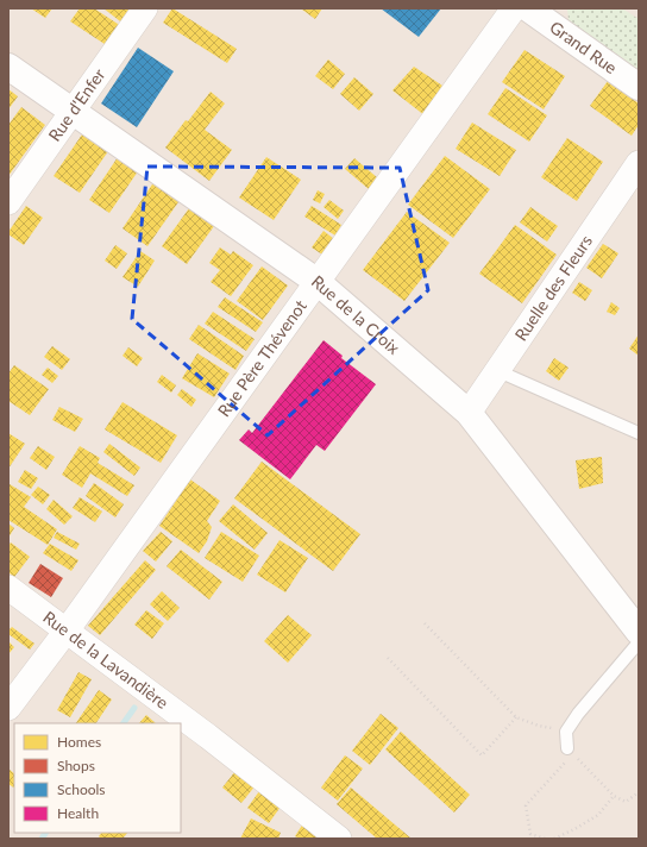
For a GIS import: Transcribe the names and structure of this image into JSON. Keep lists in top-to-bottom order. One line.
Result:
{"streets":{"street":["Grand Rue","Rue d'Enfer","Ruelle des Fleurs","Rue de la Croix","Rue Père Thévenot","Rue de la Lavandière"]},"crossings":[["Rue d'Enfer","Rue de la Croix"],["Ruelle des Fleurs","Rue de la Croix"],["Rue de la Croix","Rue Père Thévenot"],["Rue Père Thévenot","Rue de la Lavandière"]],"legend":["Homes","Shops","Schools","Health"]}
